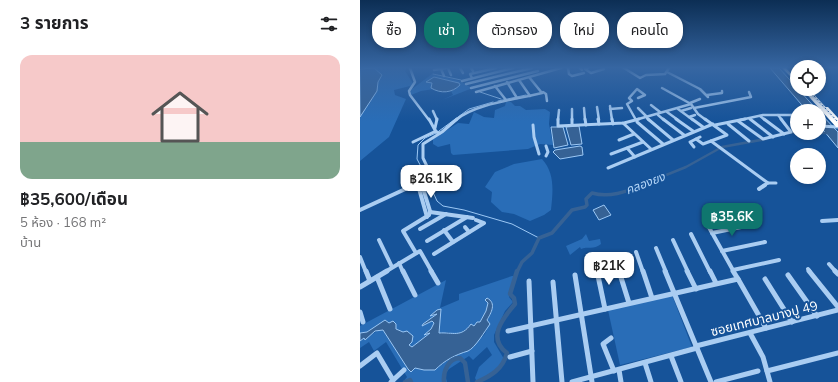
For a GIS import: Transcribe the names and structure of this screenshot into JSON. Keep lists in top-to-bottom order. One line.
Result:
{"streets":{"street":["ซอยเทศบาลบางปู 49"]},"water":["คลองยง"],"page":{"heading":"3 รายการ","chip":["ซื้อ","เช่า","ตัวกรอง","ใหม่","คอนโด"],"list":[{"name":"฿35,600/เดือน","note":"5 ห้อง · 168 m² · บ้าน"}],"map_buttons":["+","−"],"price":["฿26.1K","฿35.6K","฿21K"]}}
